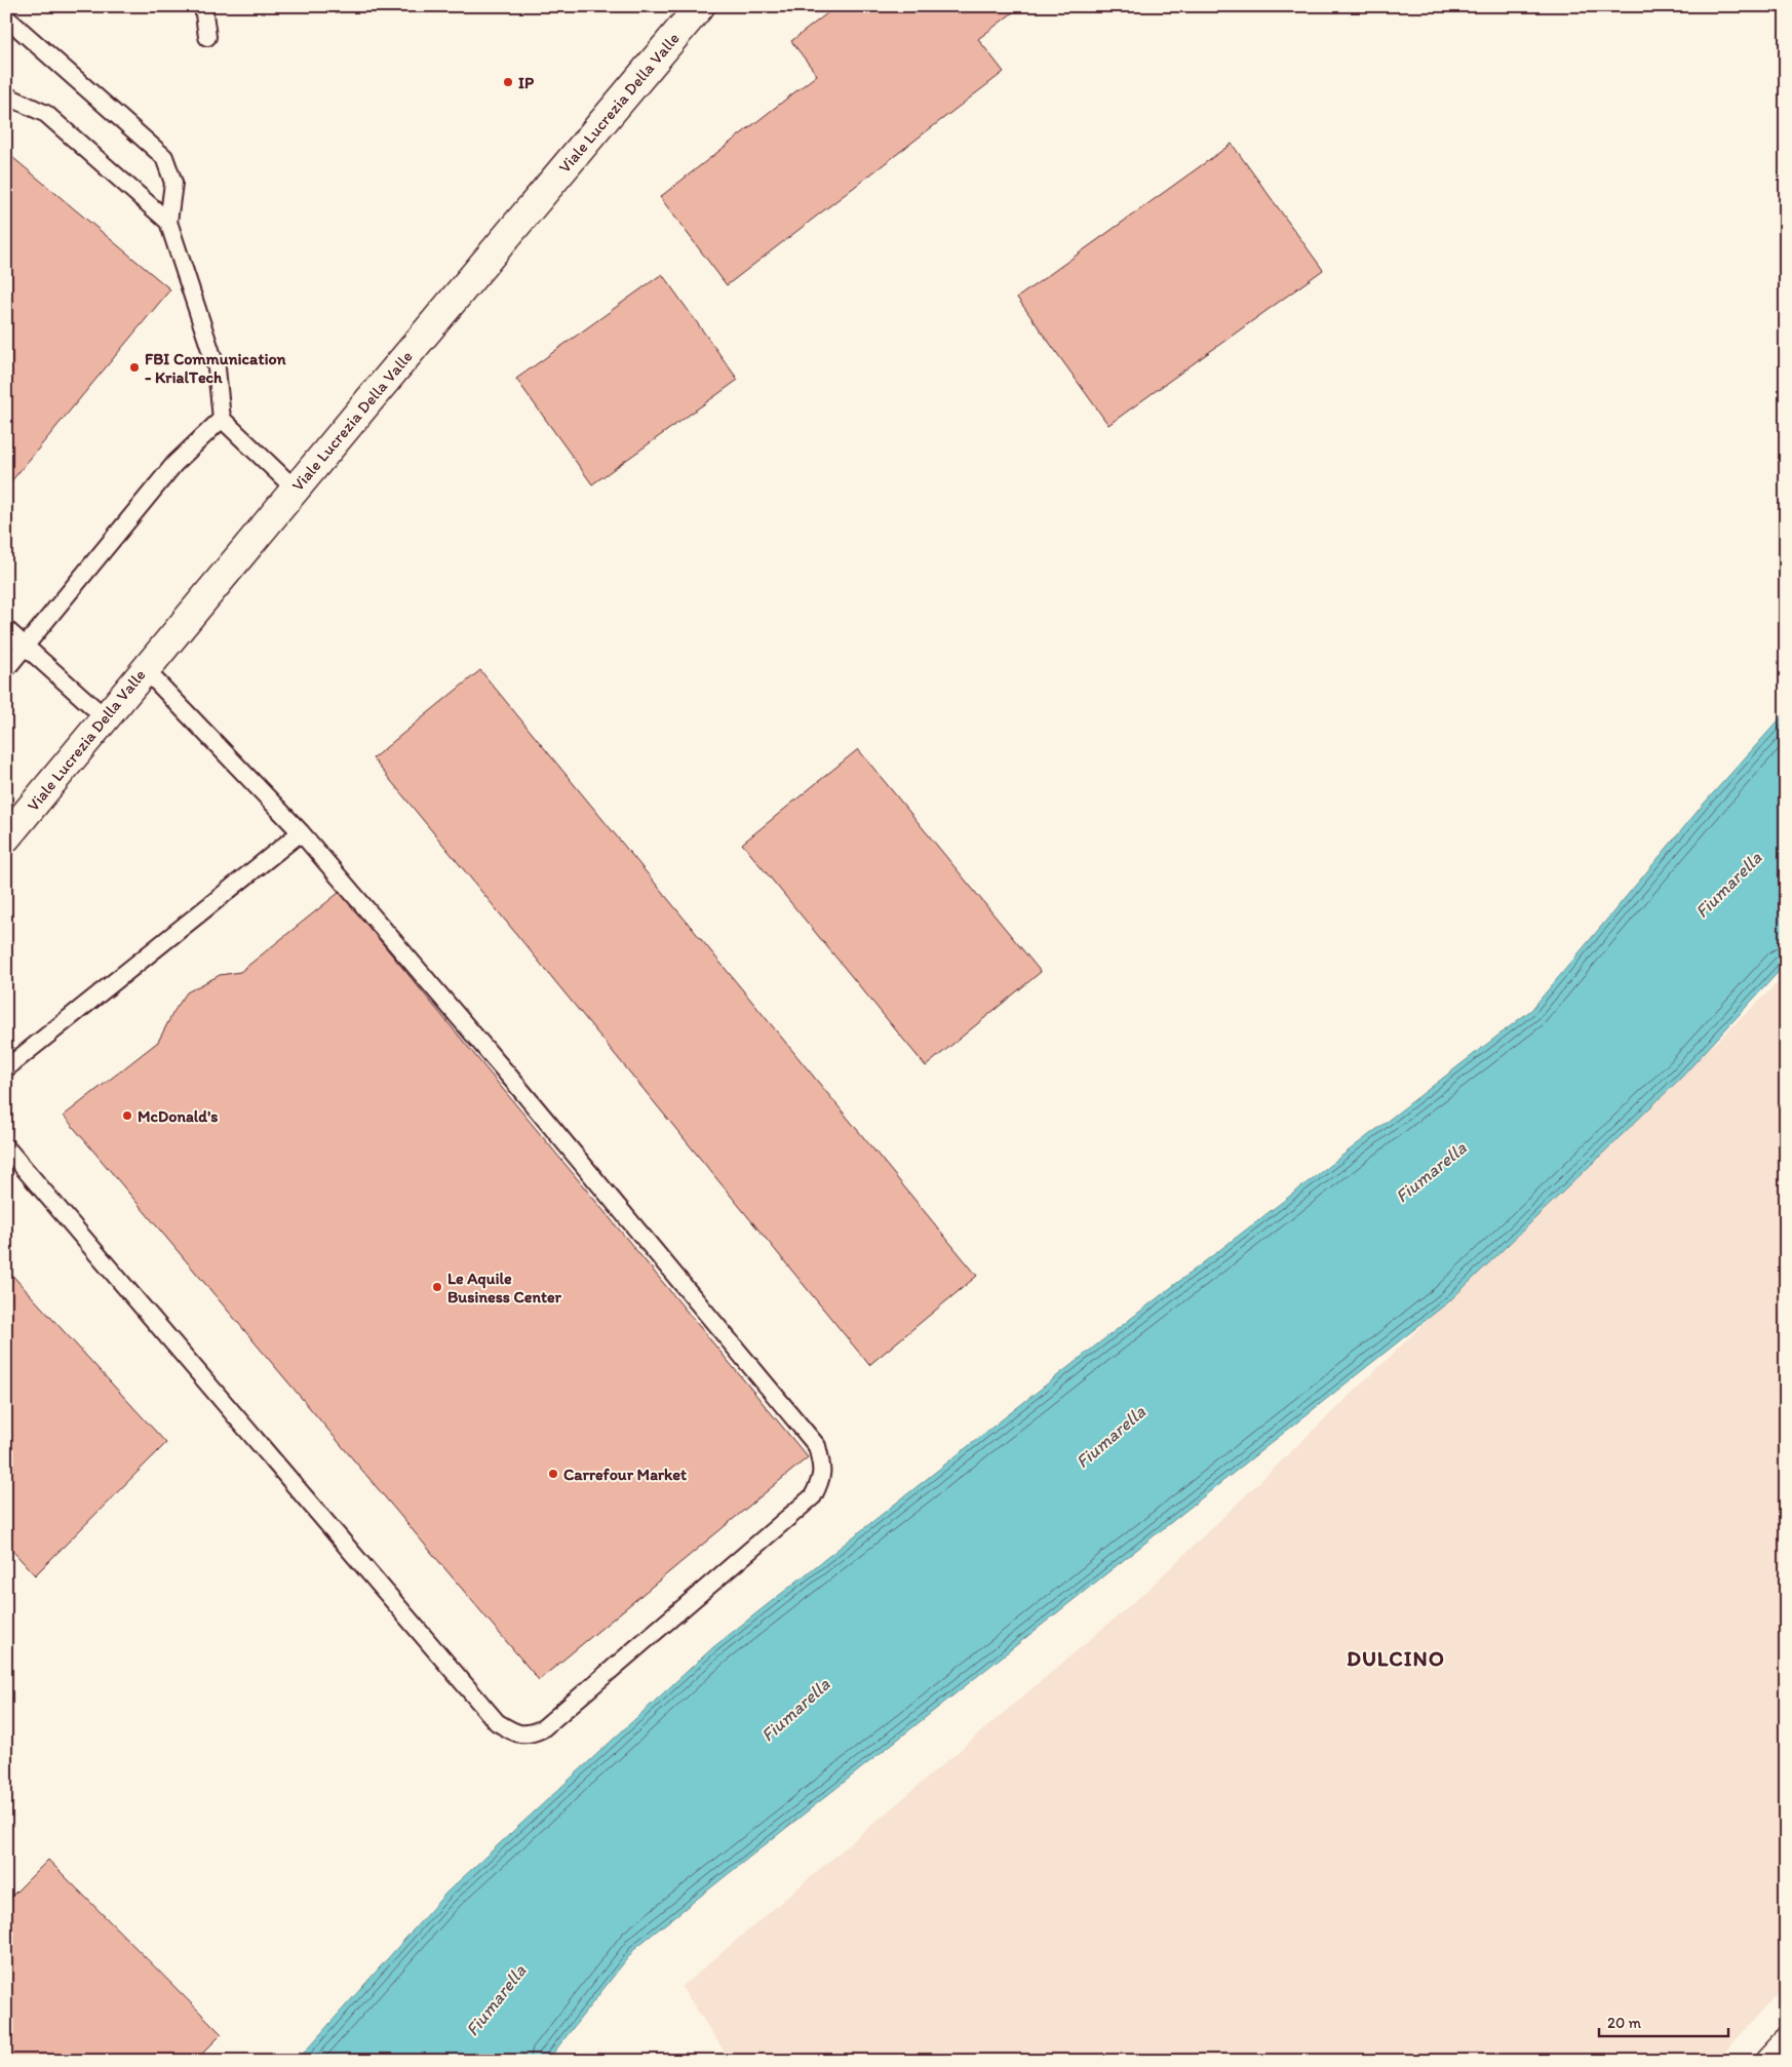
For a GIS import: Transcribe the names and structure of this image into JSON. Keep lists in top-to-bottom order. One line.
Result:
{"streets":{"main road":["Viale Lucrezia Della Valle"]},"districts":["DULCINO"],"water":["Fiumarella"],"places":["IP","FBI Communication - KrialTech","McDonald's","Le Aquile Business Center","Carrefour Market"],"scale_bar":"20 m"}
